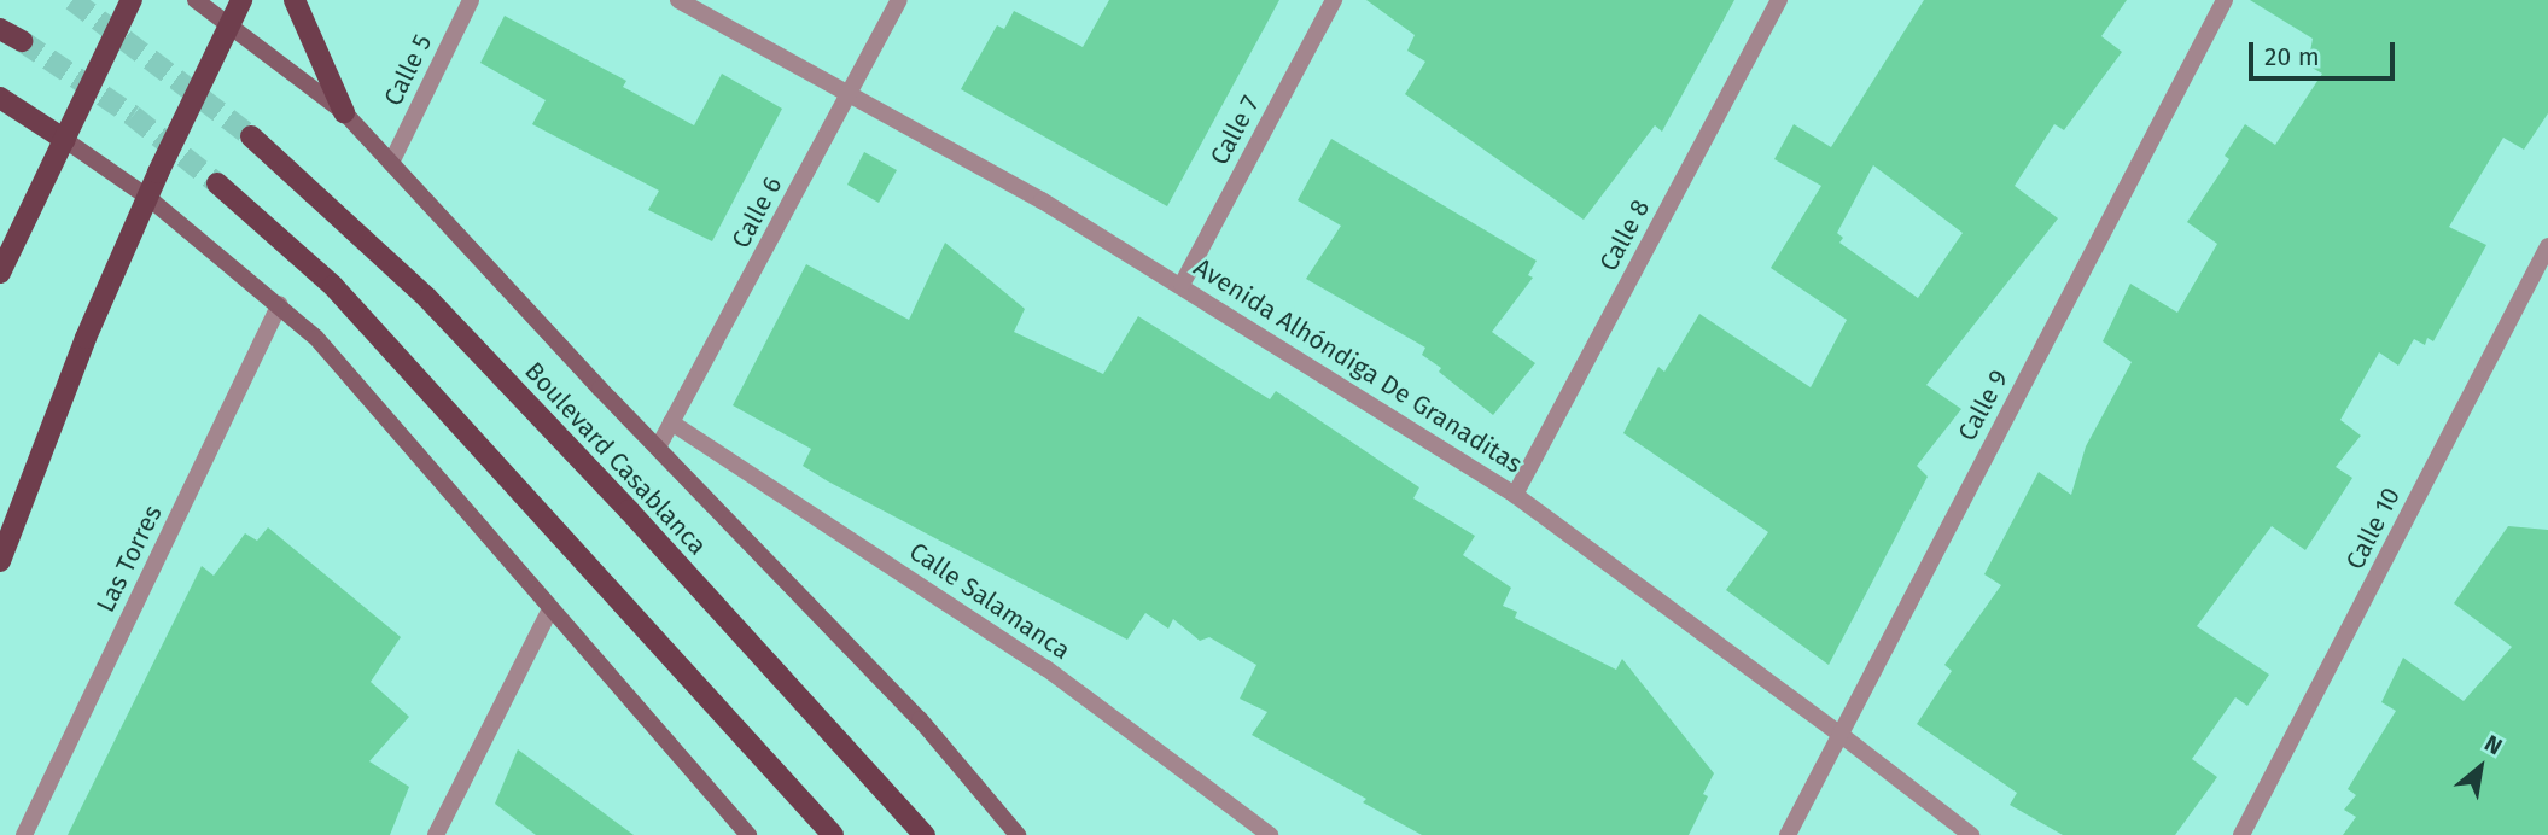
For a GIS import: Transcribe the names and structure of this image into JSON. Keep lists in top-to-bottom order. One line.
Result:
{"streets":{"main road":["Boulevard Casablanca"],"street":["Calle 5","Calle 7","Calle 6","Calle 8","Avenida Alhóndiga De Granaditas","Calle 9","Calle 10","Las Torres","Calle Salamanca"]},"crossings":[["Calle 7","Avenida Alhóndiga De Granaditas"],["Calle 6","Avenida Alhóndiga De Granaditas"],["Calle 6","Calle Salamanca"],["Calle 8","Avenida Alhóndiga De Granaditas"],["Avenida Alhóndiga De Granaditas","Calle 9"]],"scale_bar":"20 m","north":"top right"}
